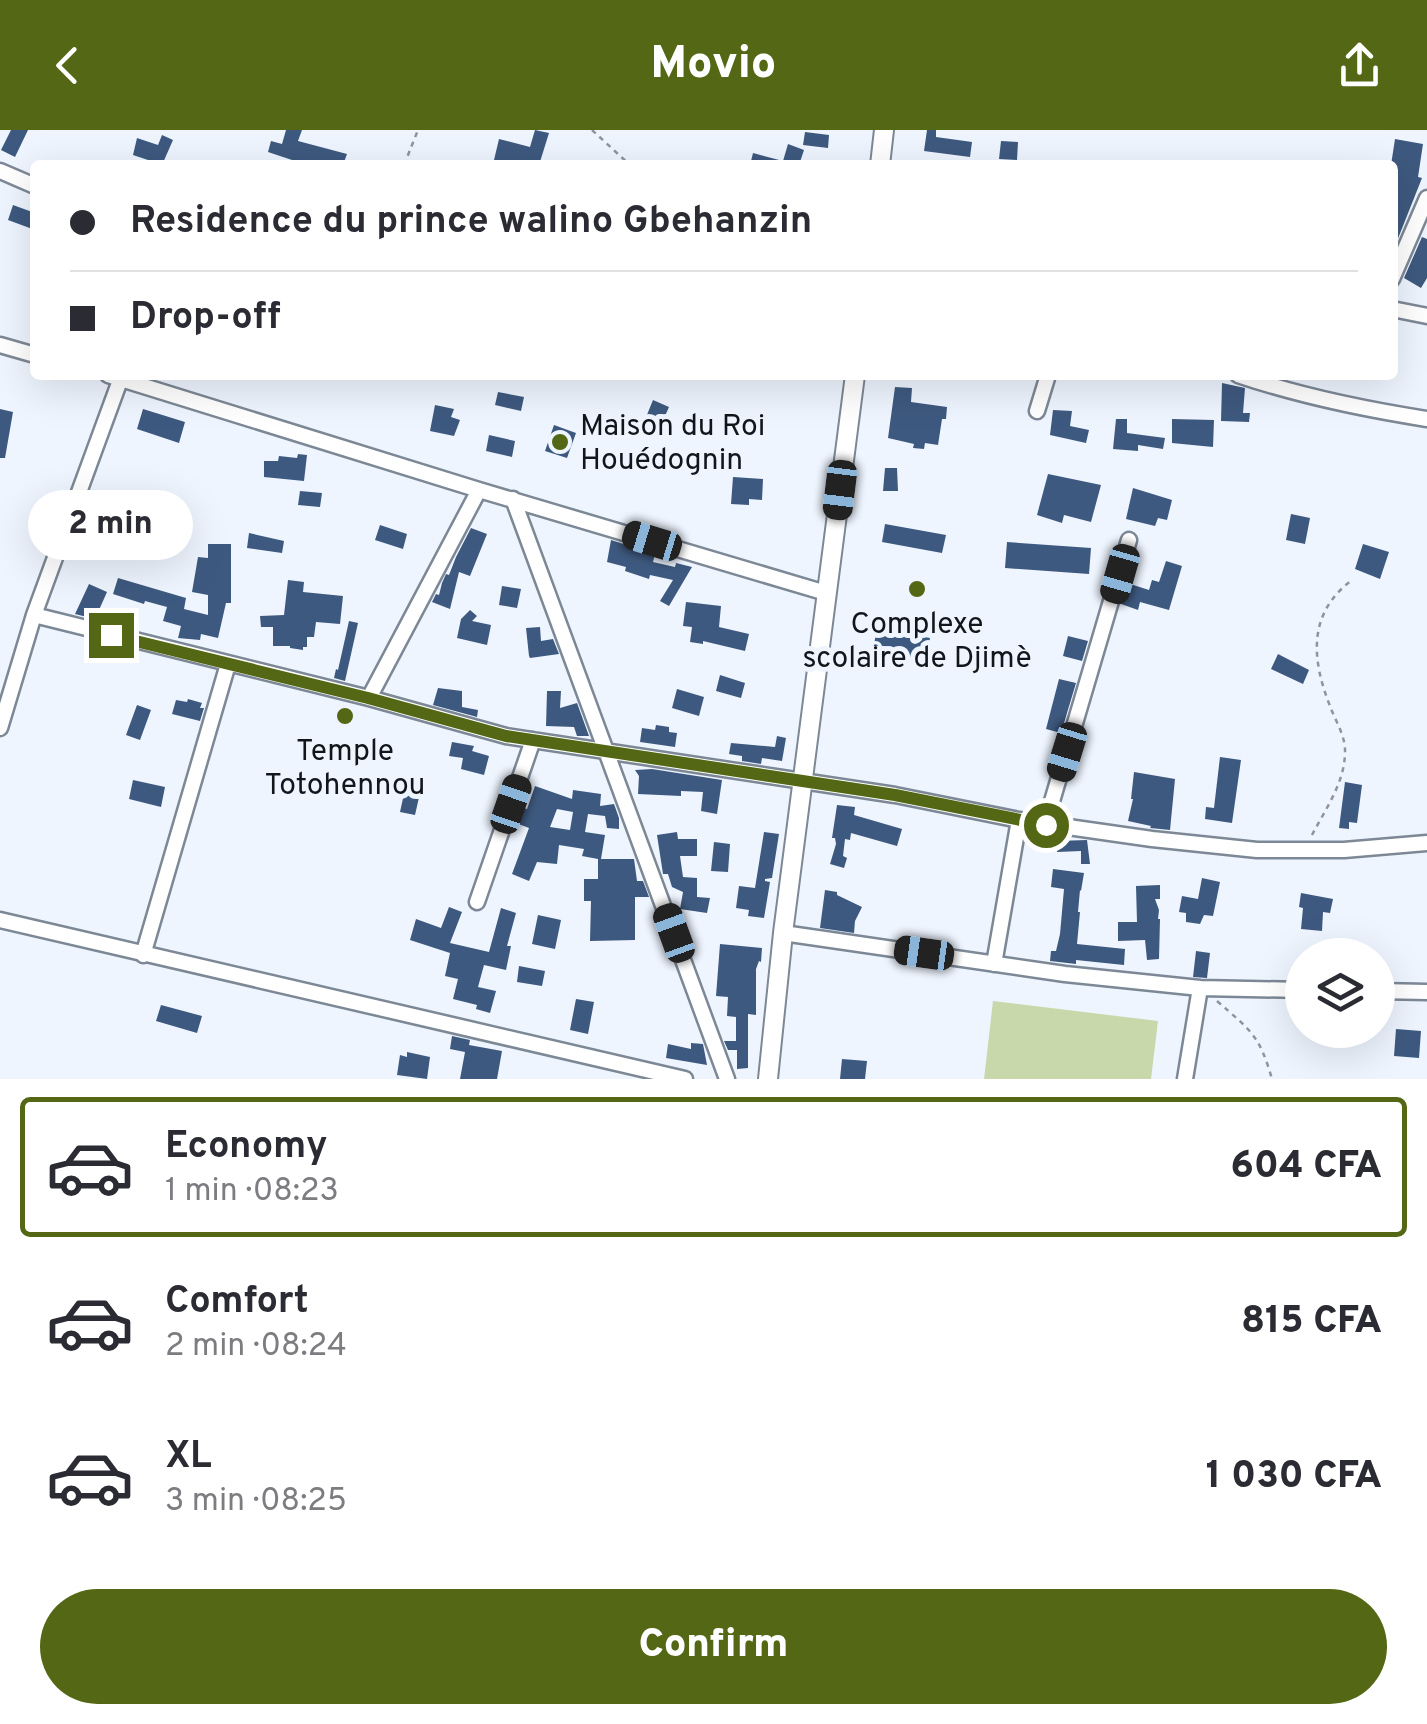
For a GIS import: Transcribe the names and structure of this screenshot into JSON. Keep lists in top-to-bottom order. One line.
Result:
{"places":["Maison du Roi Houédognin","Complexe scolaire de Djimè","Temple Totohennou"],"page":{"header":"Movio","banner":["Residence du prince walino Gbehanzin","Drop-off"],"bubble":"2 min","list":[{"name":"Economy","note":"1 min · 08:23","value":"604 CFA"},{"name":"Comfort","note":"2 min · 08:24","value":"815 CFA"},{"name":"XL","note":"3 min · 08:25","value":"1 030 CFA"}],"buttons":"Confirm"}}
